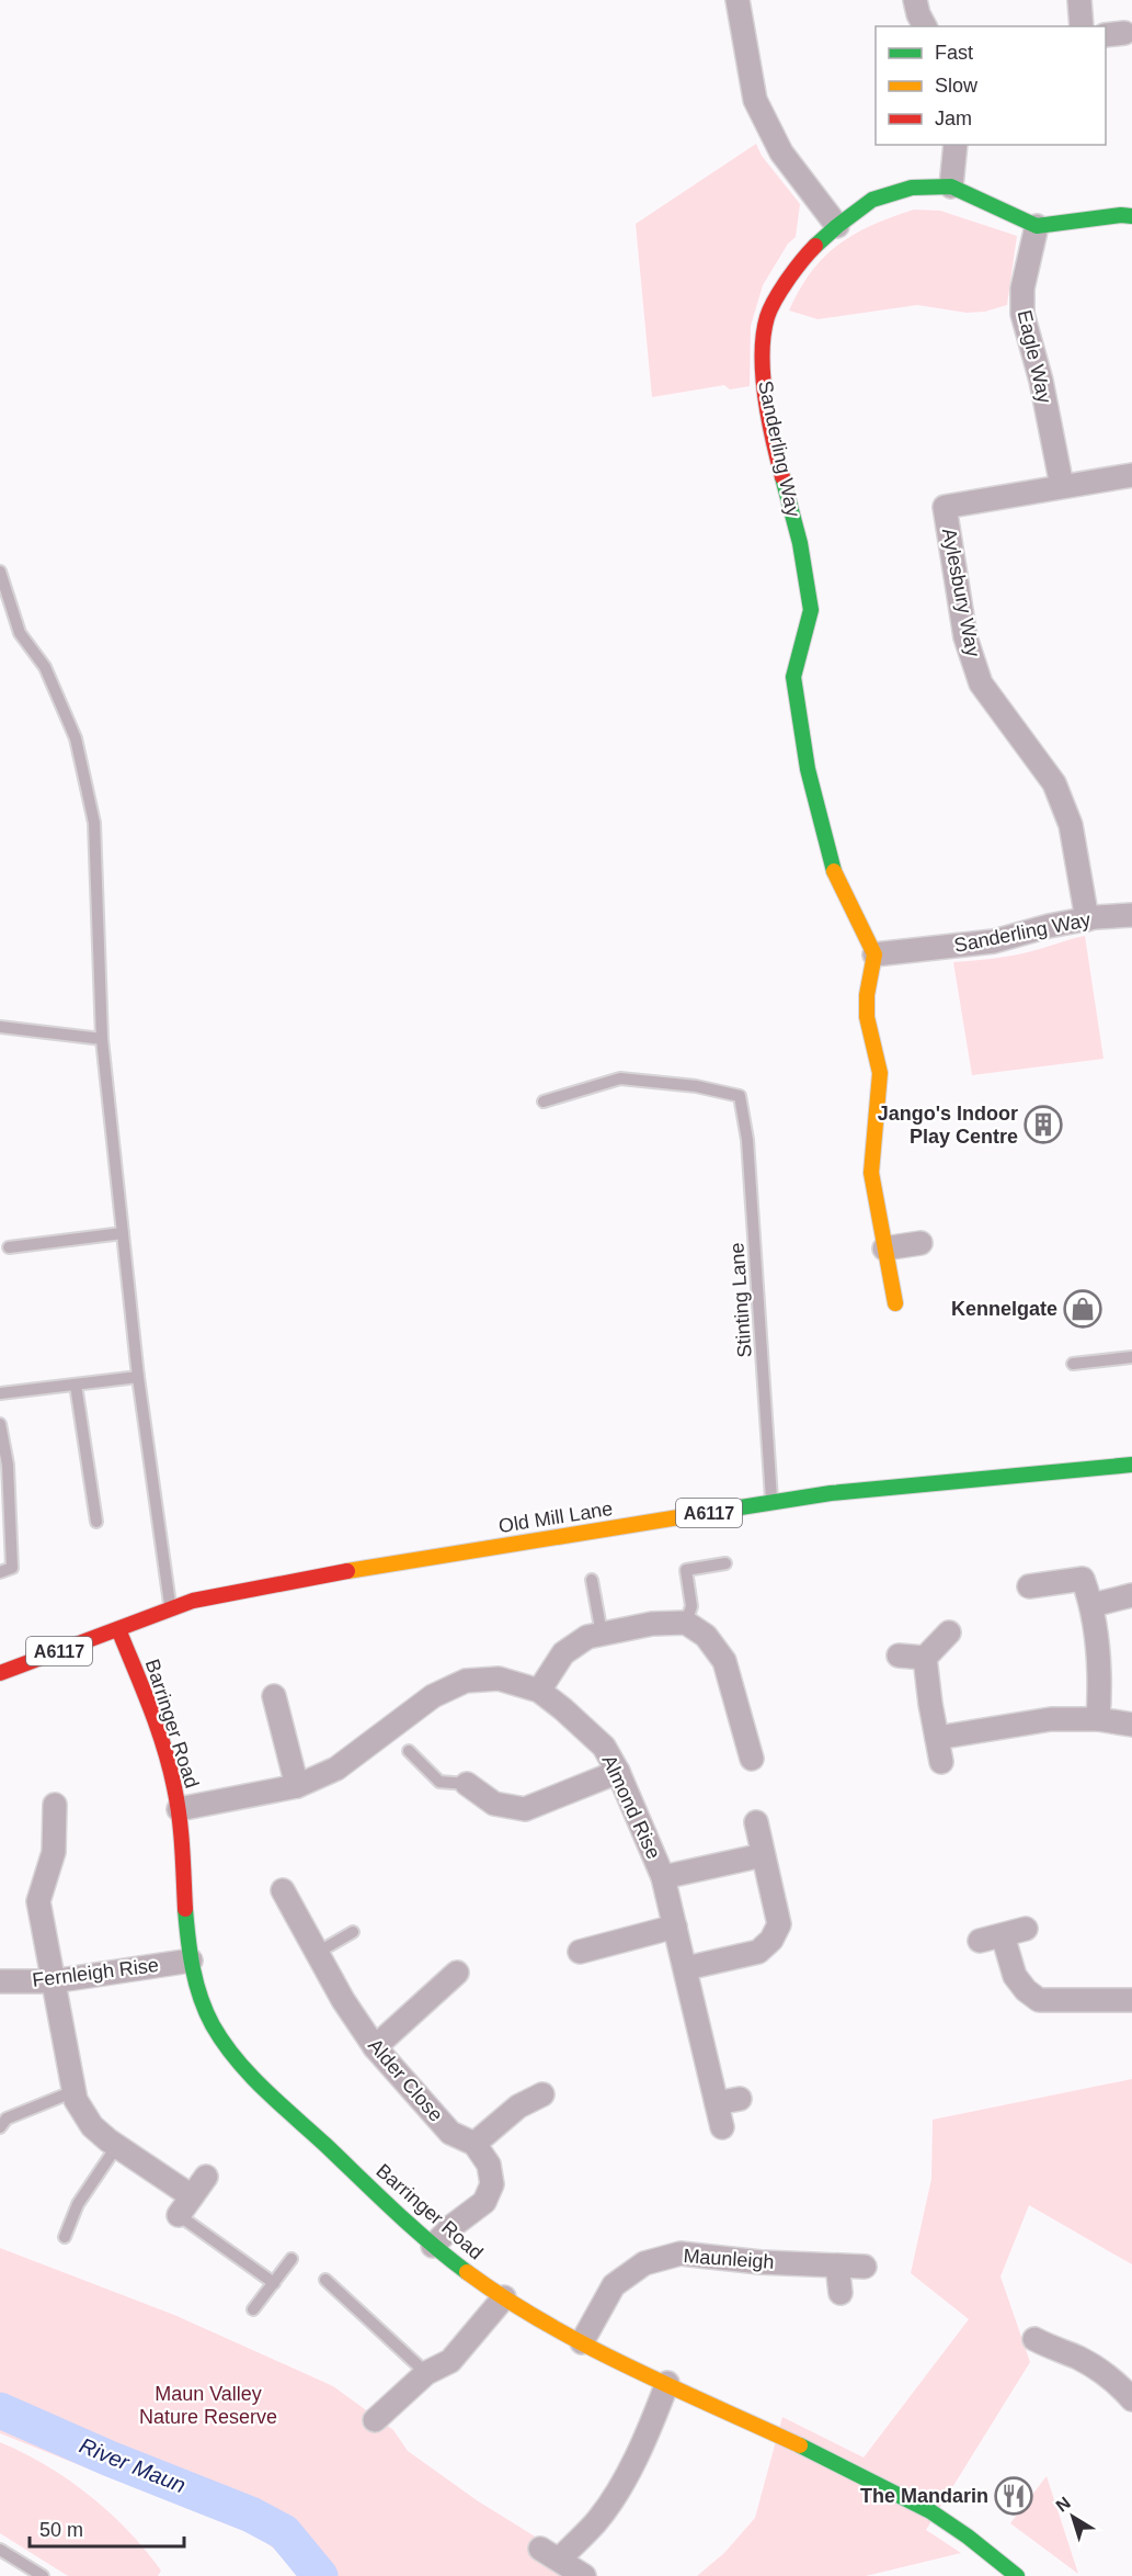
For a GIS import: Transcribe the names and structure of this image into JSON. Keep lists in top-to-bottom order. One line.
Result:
{"streets":{"street":["Eagle Way","Sanderling Way","Aylesbury Way","A6117","Old Mill Lane","Barringer Road","Almond Rise","Fernleigh Rise","Alder Close","Maunleigh"],"lane":["Stinting Lane"]},"crossings":[["Eagle Way","Sanderling Way"],["Eagle Way","Aylesbury Way"],["Sanderling Way","Aylesbury Way"],["Stinting Lane","Old Mill Lane"],["Old Mill Lane","Barringer Road"],["Barringer Road","Almond Rise"],["Barringer Road","Fernleigh Rise"],["Barringer Road","Maunleigh"]],"water":["River Maun"],"parks":["Maun Valley Nature Reserve"],"places":{"building":["Jango's Indoor Play Centre"],"shop":["Kennelgate"],"restaurant":["The Mandarin"]},"legend":["Fast","Slow","Jam"],"scale_bar":"50 m","north":"top left"}
